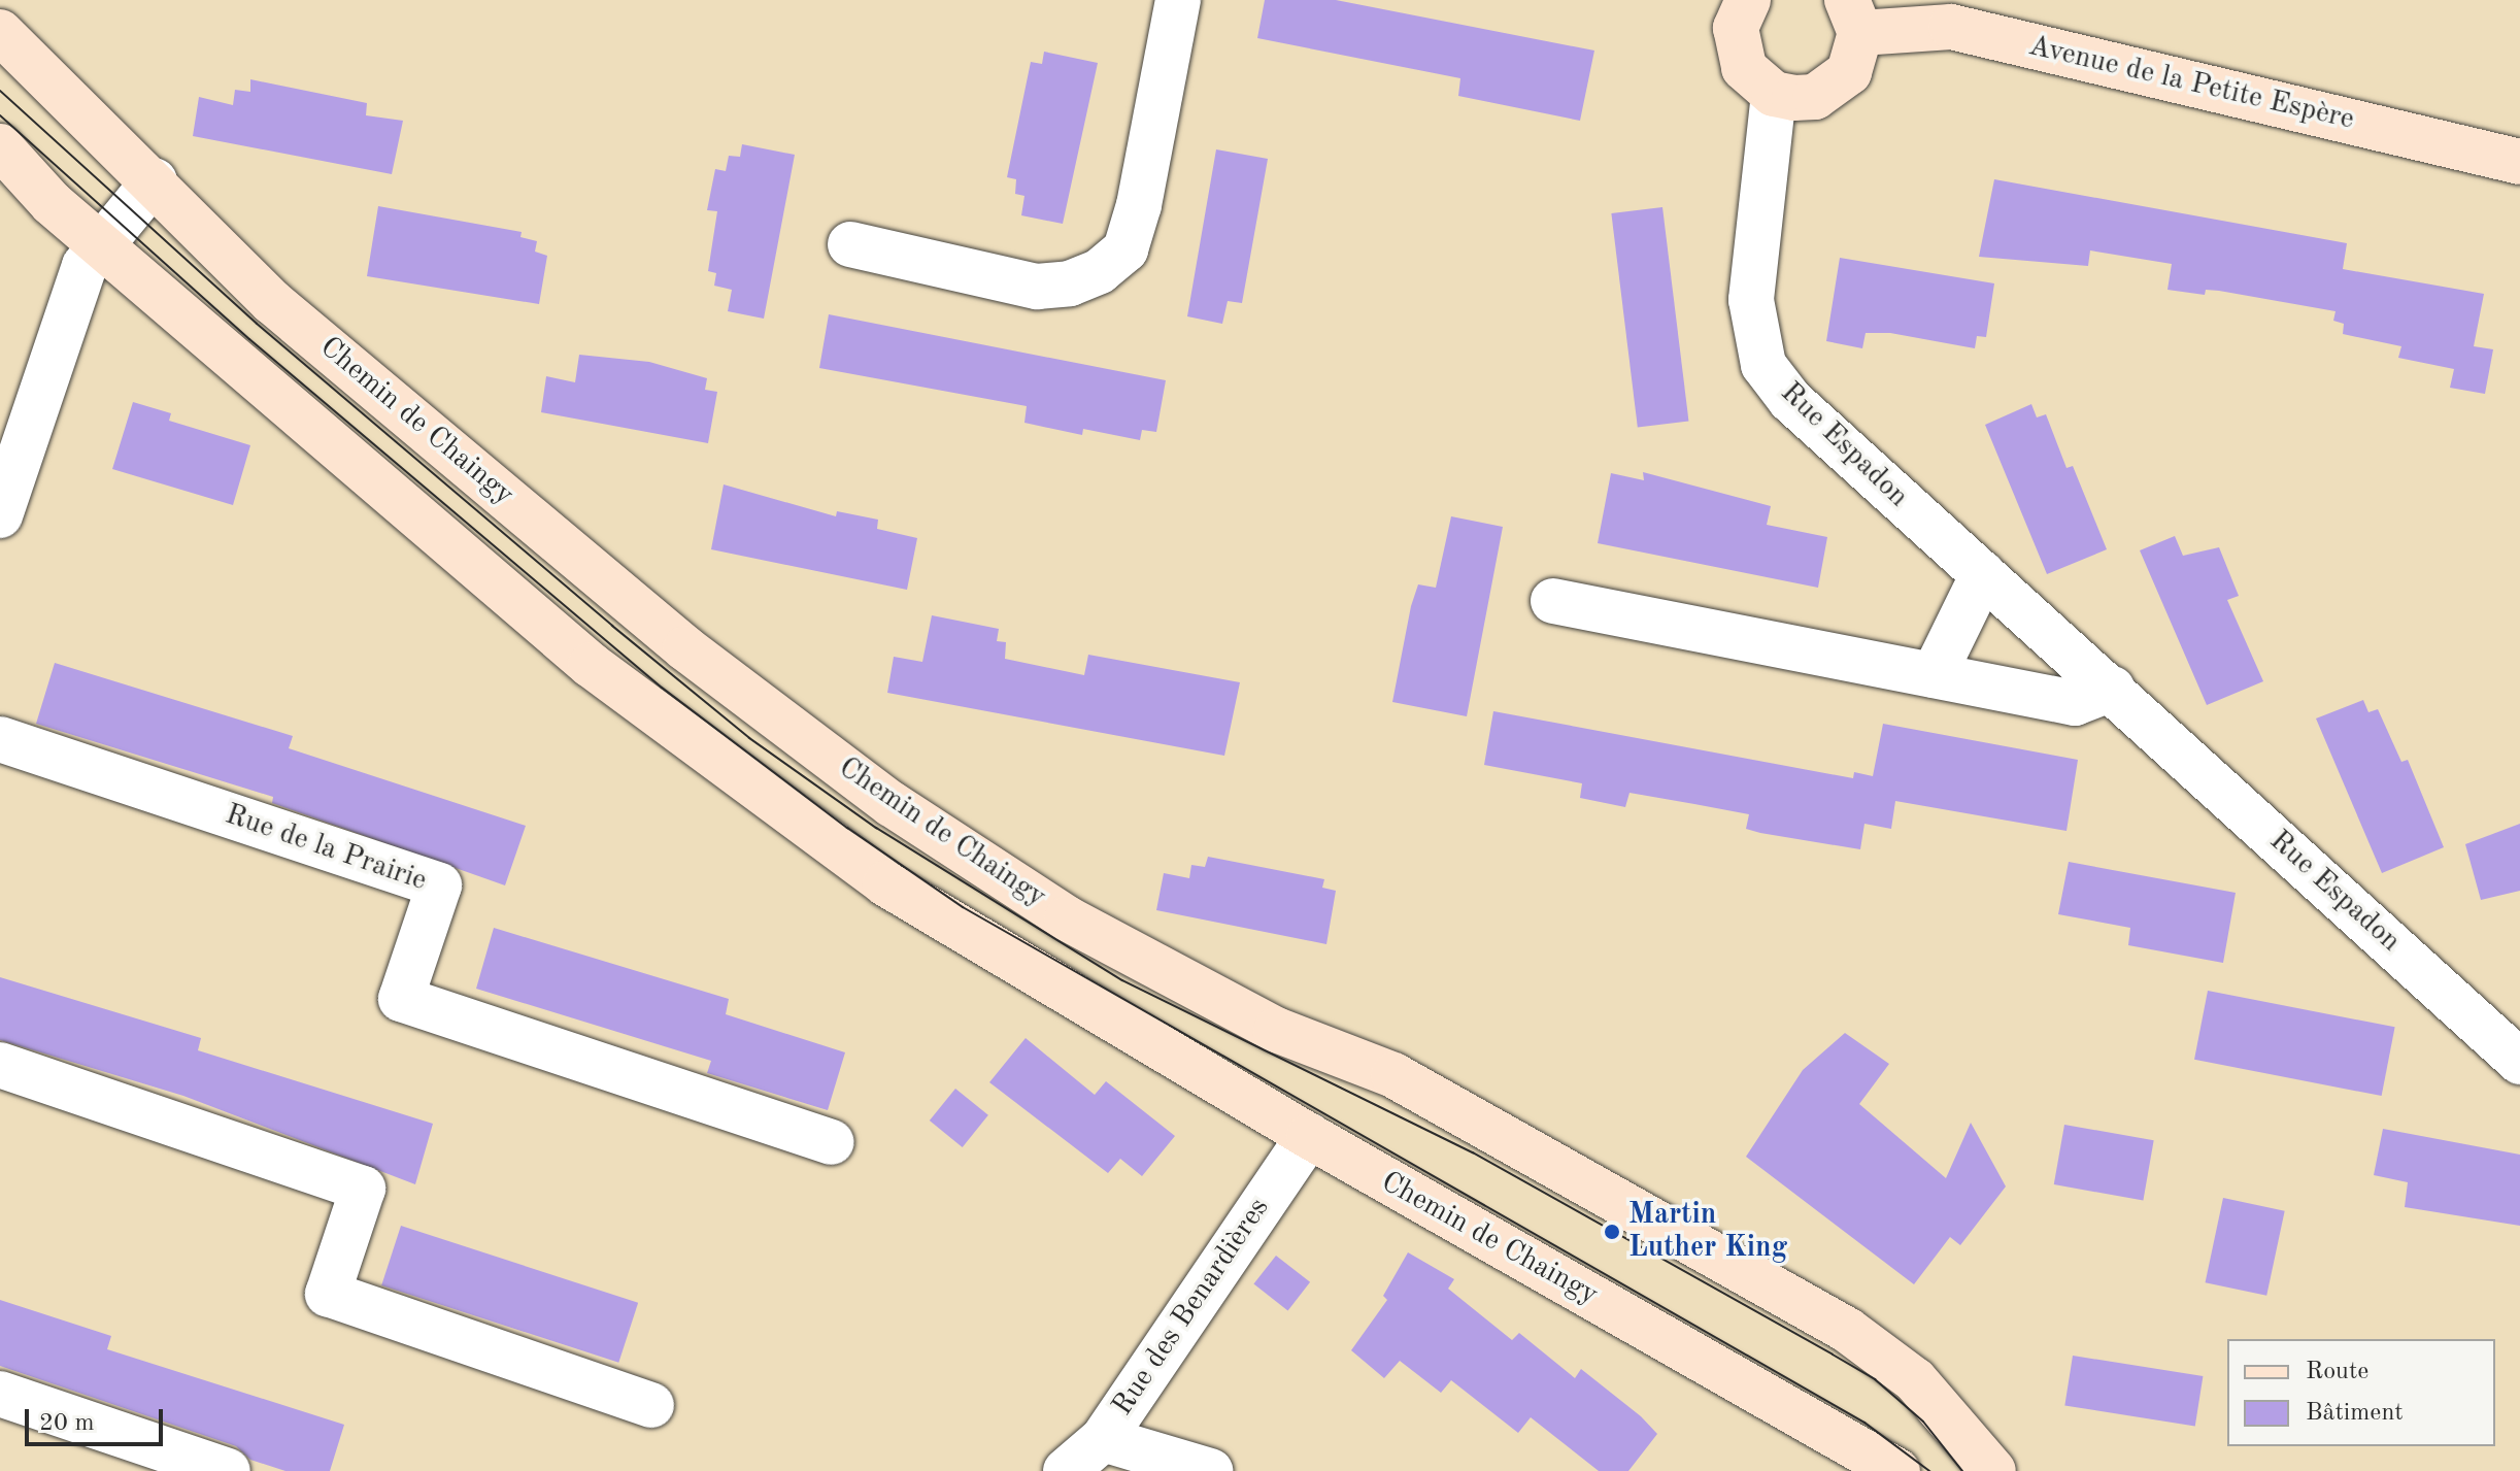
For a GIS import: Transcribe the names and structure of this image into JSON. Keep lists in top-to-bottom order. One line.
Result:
{"streets":{"street":["Avenue de la Petite Espère","Chemin de Chaingy","Rue Espadon","Rue de la Prairie","Rue des Benardières"]},"crossings":[["Chemin de Chaingy","Rue des Benardières"]],"places":["Martin Luther King"],"legend":["Route","Bâtiment"],"scale_bar":"20 m"}
